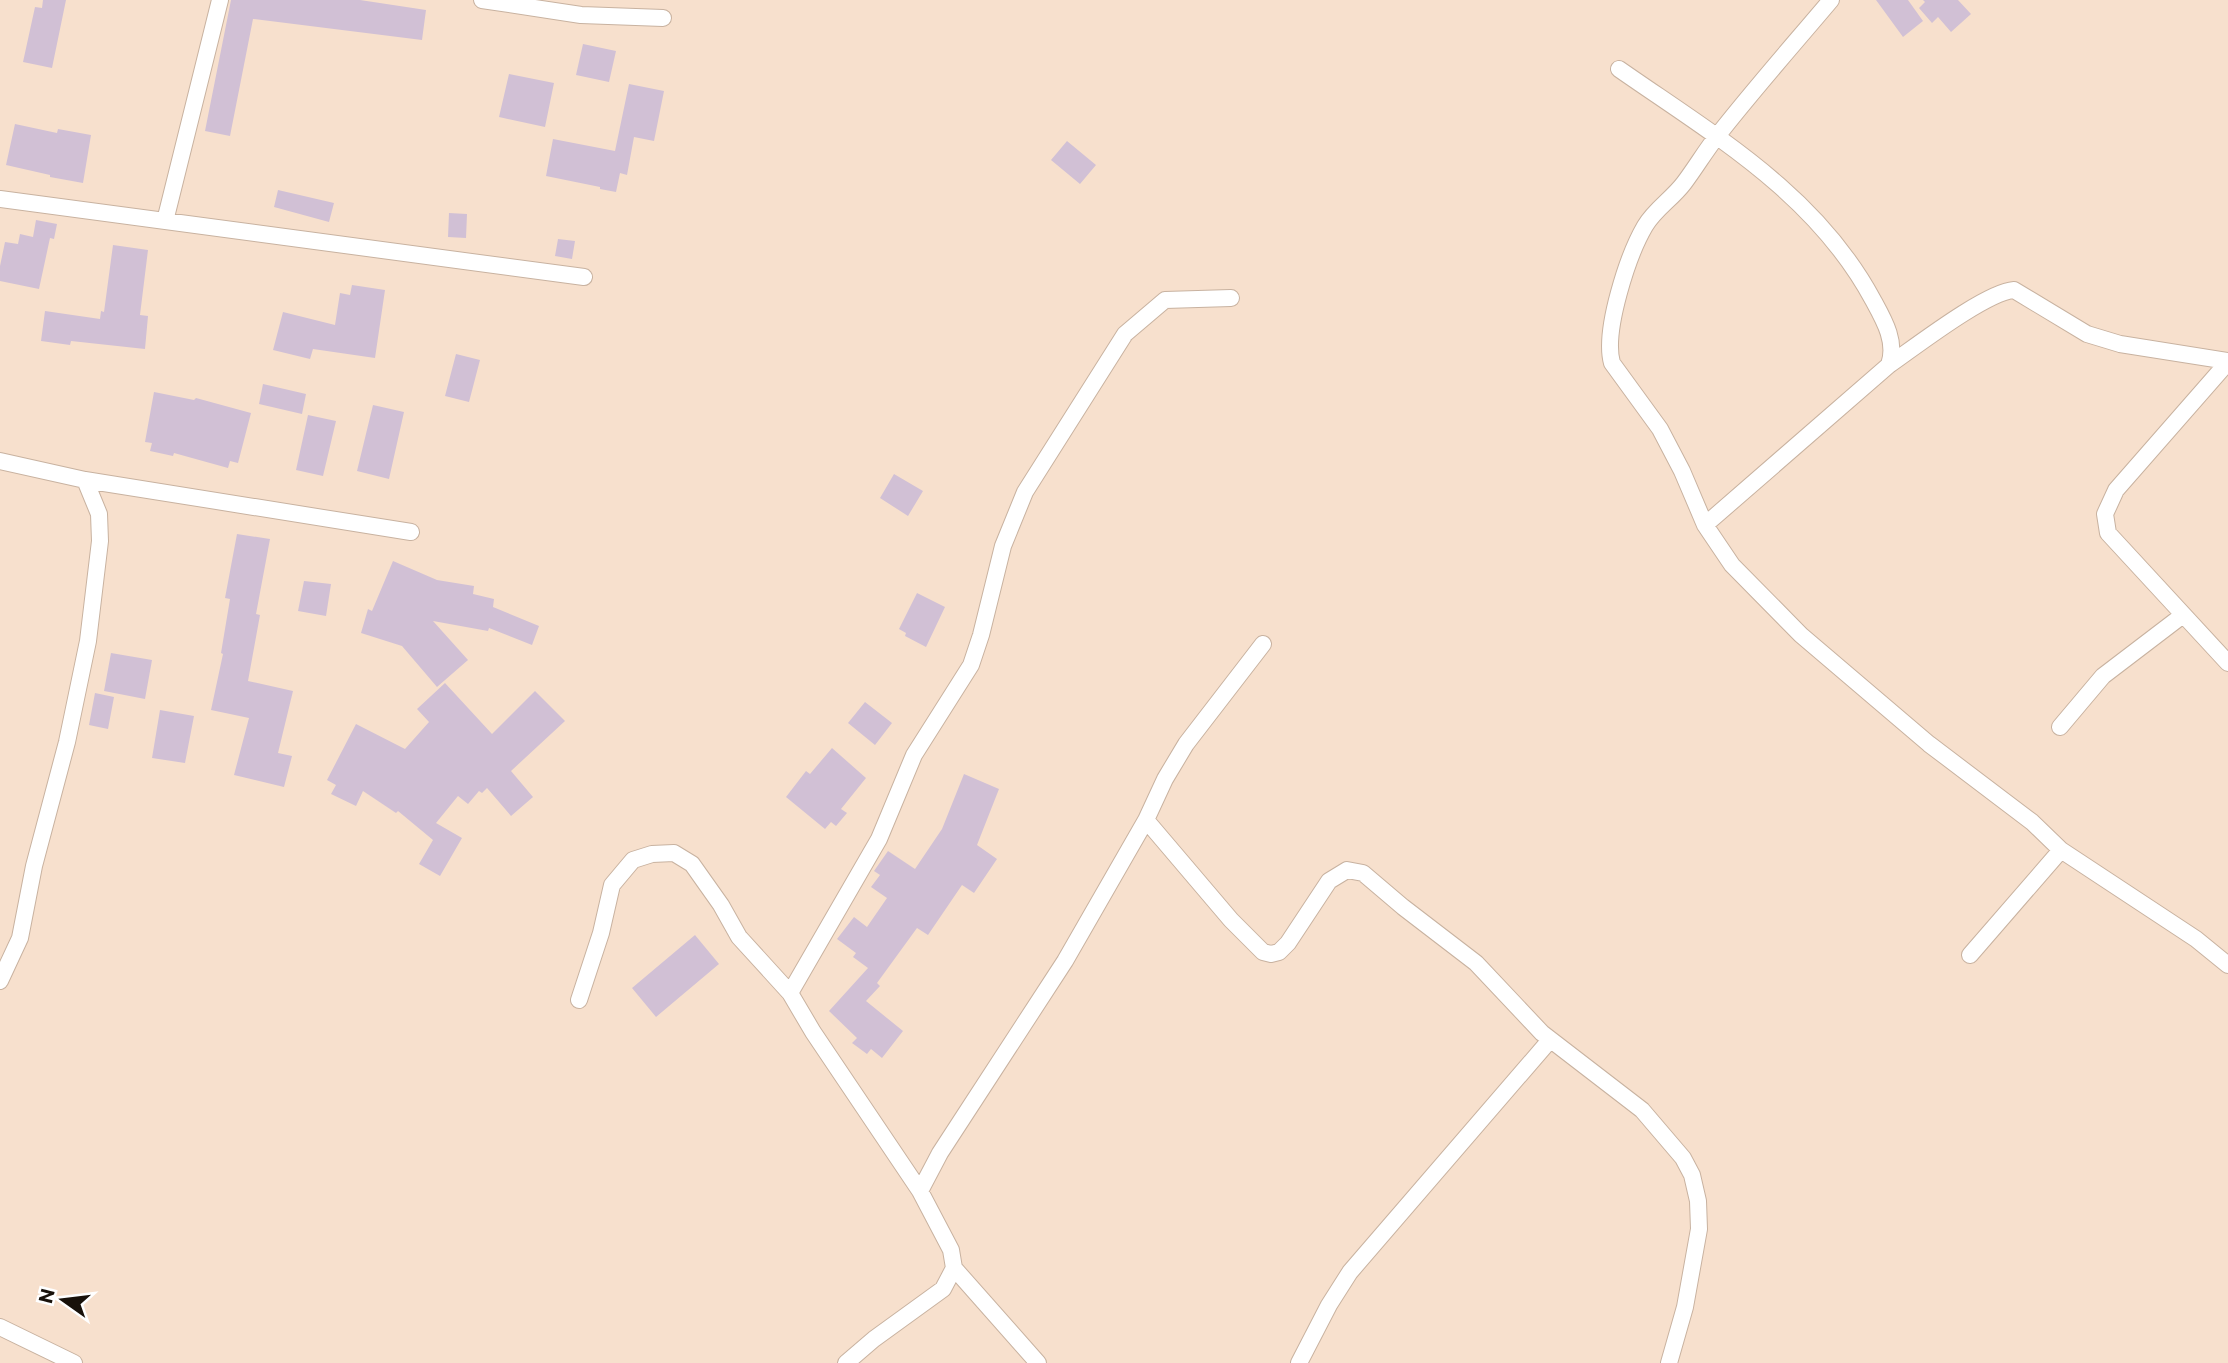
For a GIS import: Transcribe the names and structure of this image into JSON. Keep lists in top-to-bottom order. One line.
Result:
{"north":"left"}
